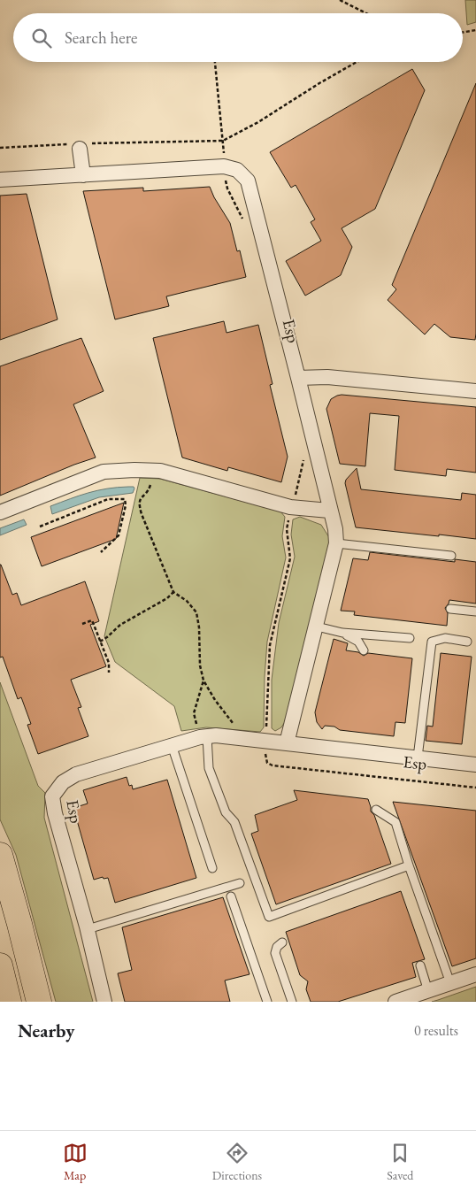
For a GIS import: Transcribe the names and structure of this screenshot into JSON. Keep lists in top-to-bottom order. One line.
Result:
{"streets":{"street":["Esp"]},"page":{"search":"Search here","heading":["Nearby","0 results"],"nav":["Map","Directions","Saved"]}}
